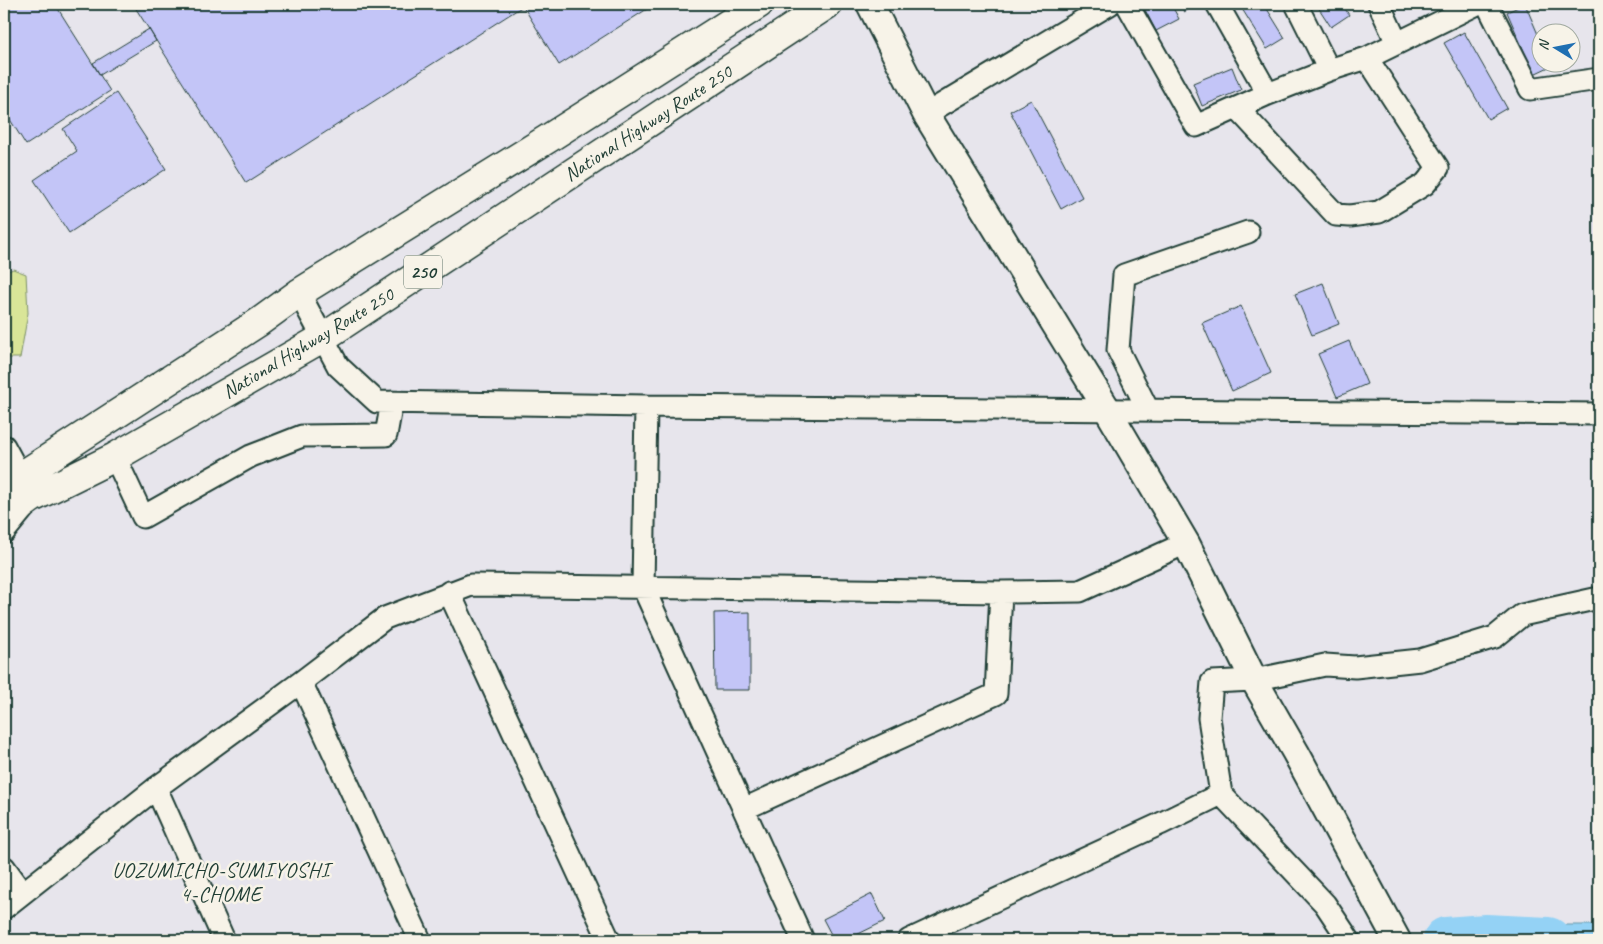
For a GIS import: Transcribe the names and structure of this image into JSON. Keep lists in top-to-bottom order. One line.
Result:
{"streets":{"highway":["National Highway Route 250","250"]},"districts":["UOZUMICHO-SUMIYOSHI 4-CHOME"],"north":"left"}
